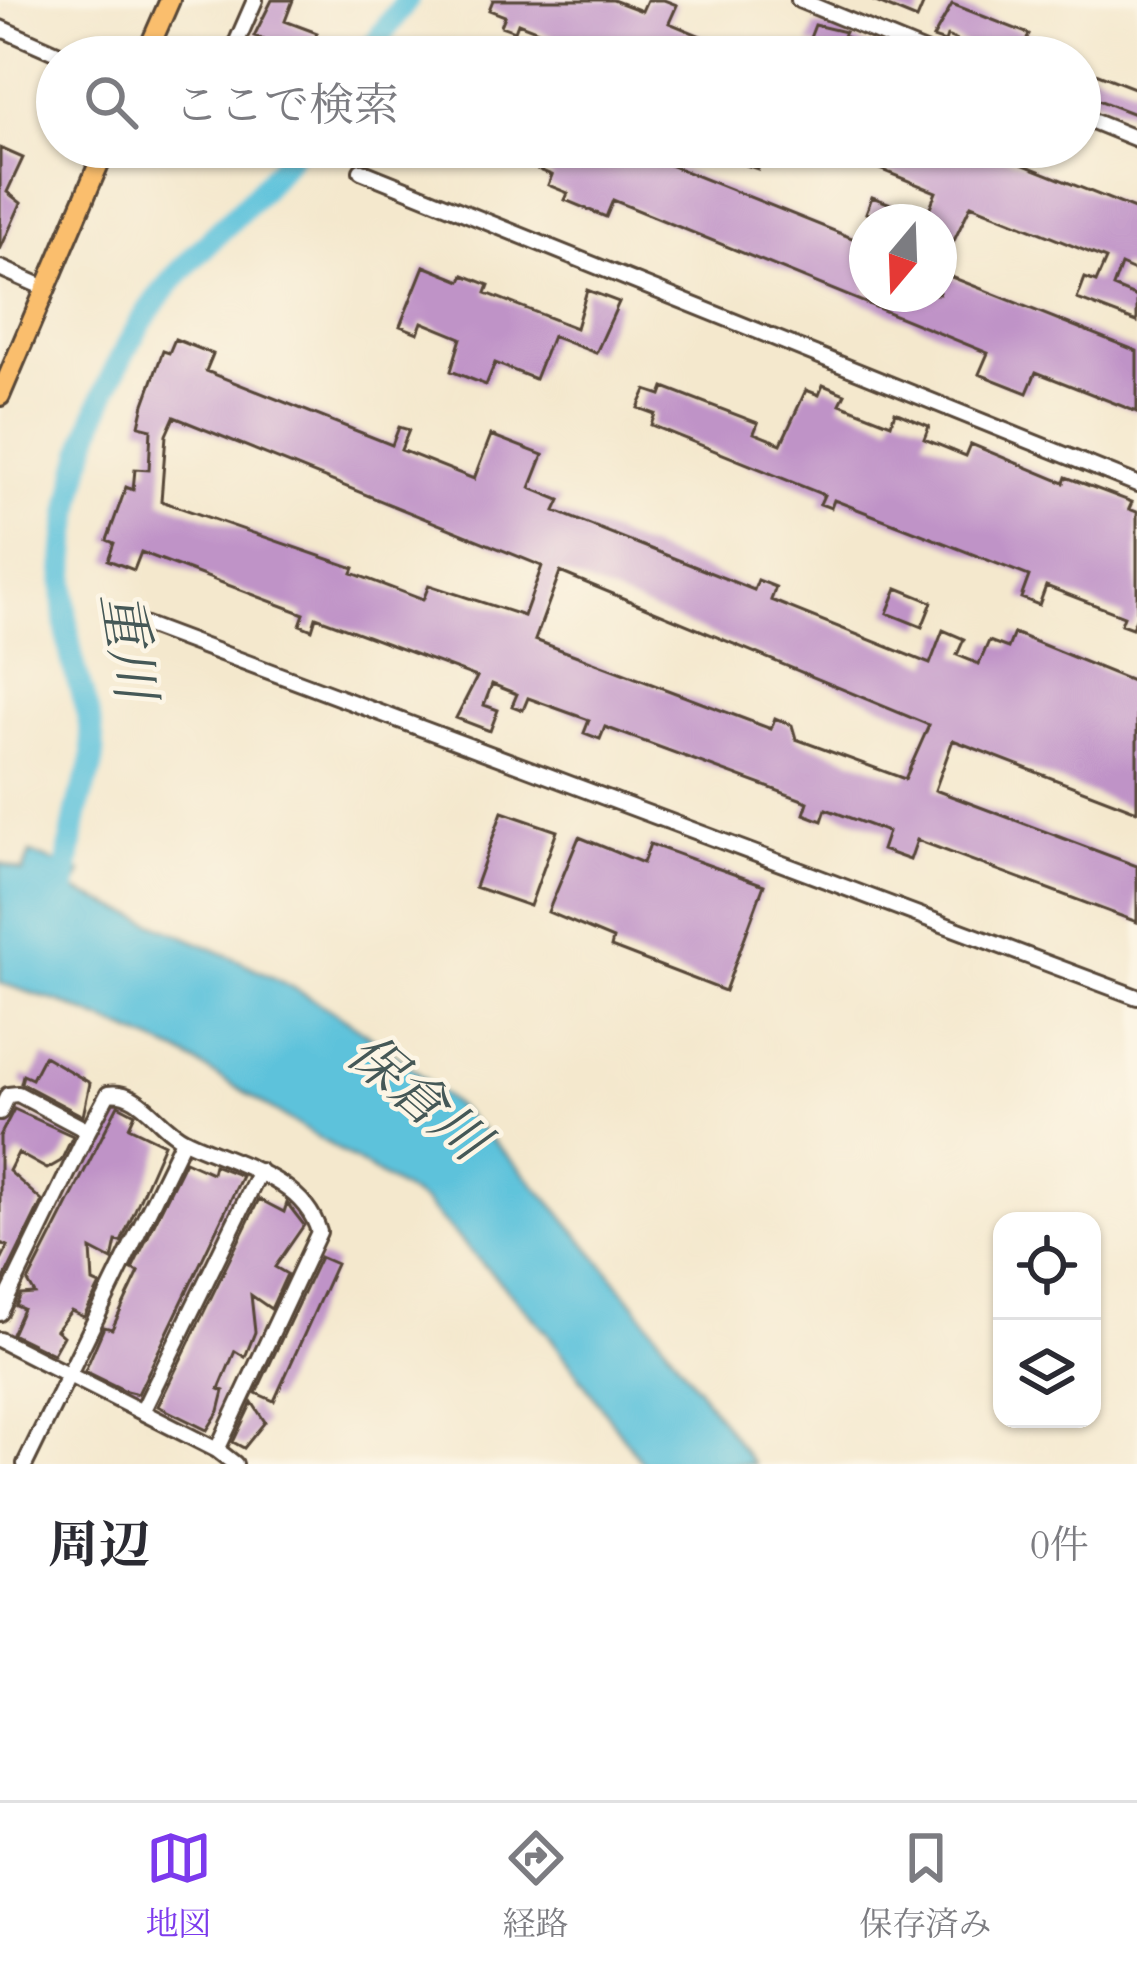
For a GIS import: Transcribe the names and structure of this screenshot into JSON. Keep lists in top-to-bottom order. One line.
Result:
{"water":["重川","保倉川"],"north":"bottom","page":{"search":"ここで検索","heading":["周辺","0件"],"nav":["地図","経路","保存済み"]}}
